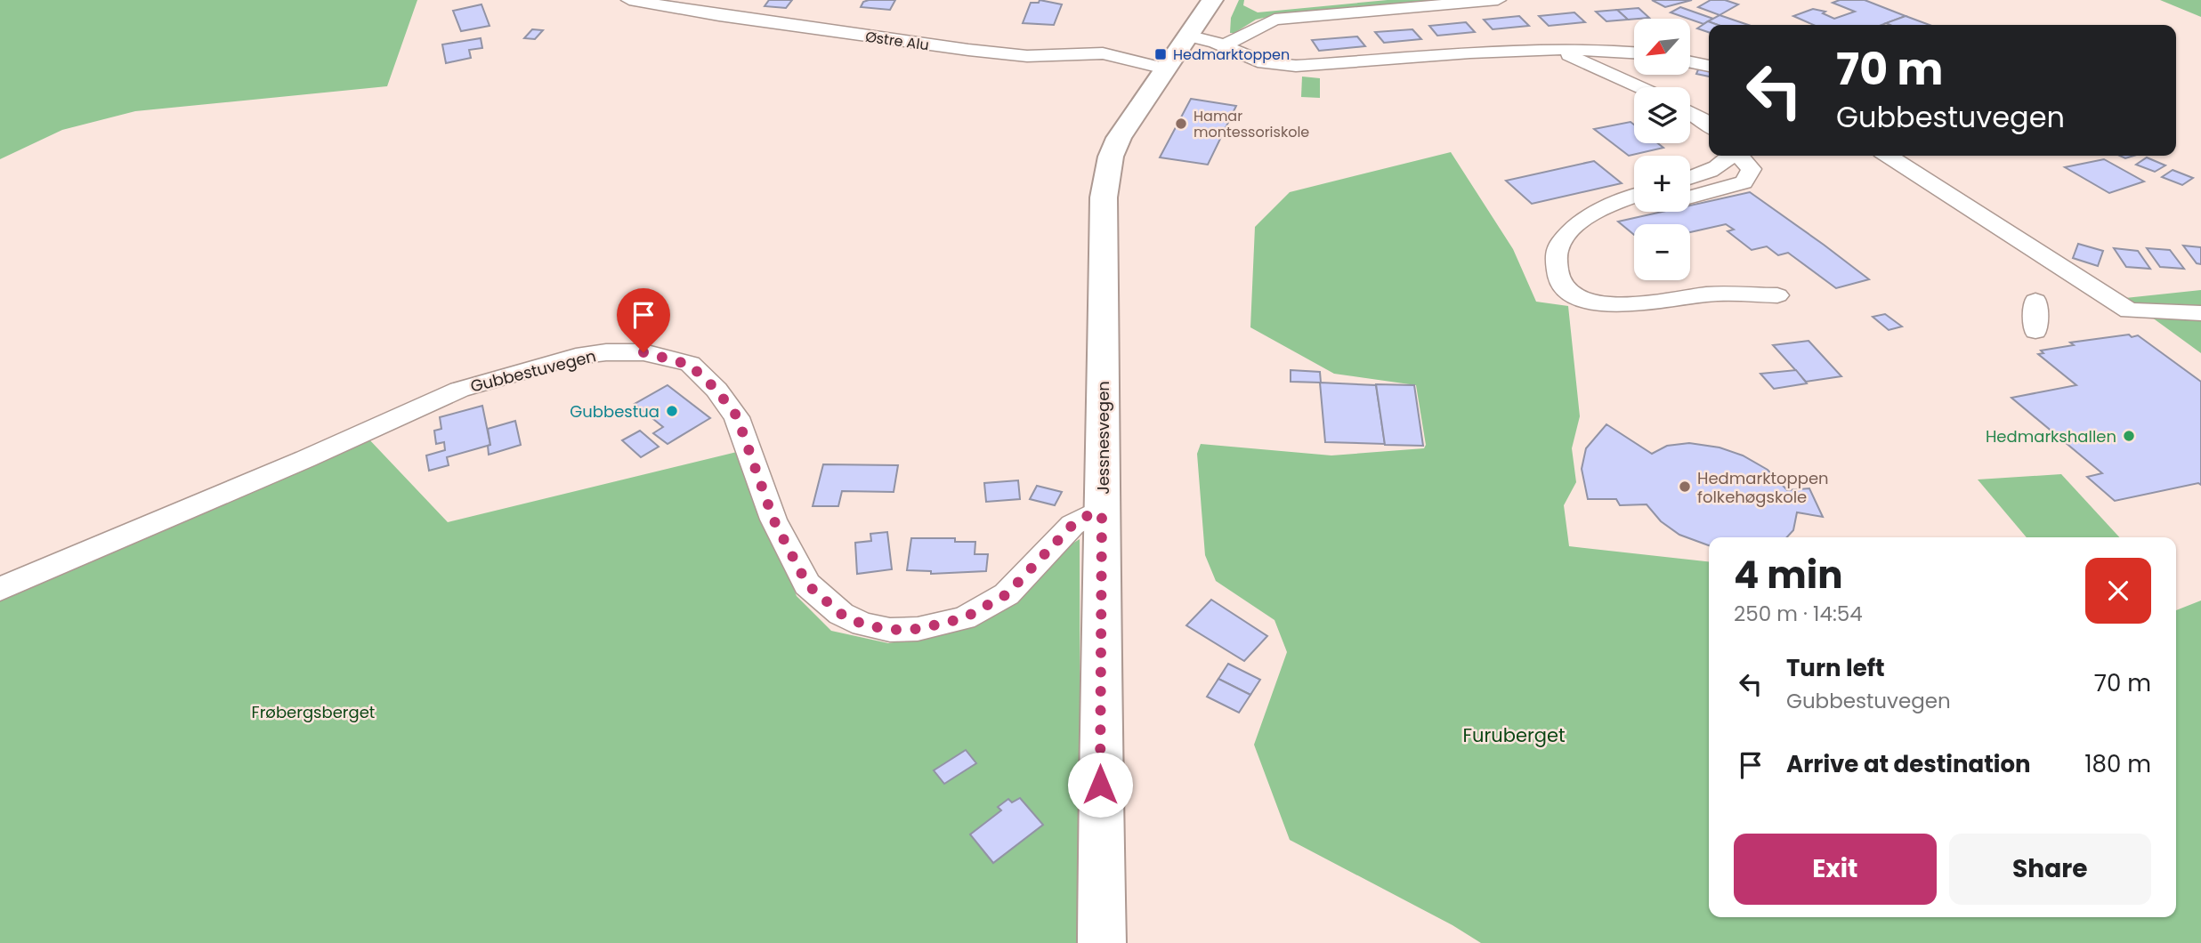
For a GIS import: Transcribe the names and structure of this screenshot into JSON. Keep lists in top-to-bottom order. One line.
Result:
{"streets":{"main road":["Jessnesvegen"],"street":["Østre Alu","Gubbestuvegen"]},"crossings":[["Østre Alu","Jessnesvegen"],["Gubbestuvegen","Jessnesvegen"]],"parks":["Frøbergsberget","Furuberget"],"places":{"transit":["Hedmarktoppen"],"other":["Hamar montessoriskole","Gubbestua","Hedmarkshallen","Hedmarktoppen folkehøgskole"]},"north":"bottom left","page":{"map_buttons":["+","−"],"turn":["70 m","Gubbestuvegen"],"heading":["4 min","250 m · 14:54"],"list":[{"name":"Turn left","note":"Gubbestuvegen","value":"70 m"},{"name":"Arrive at destination","value":"180 m"}],"buttons":["Exit","Share"]}}
